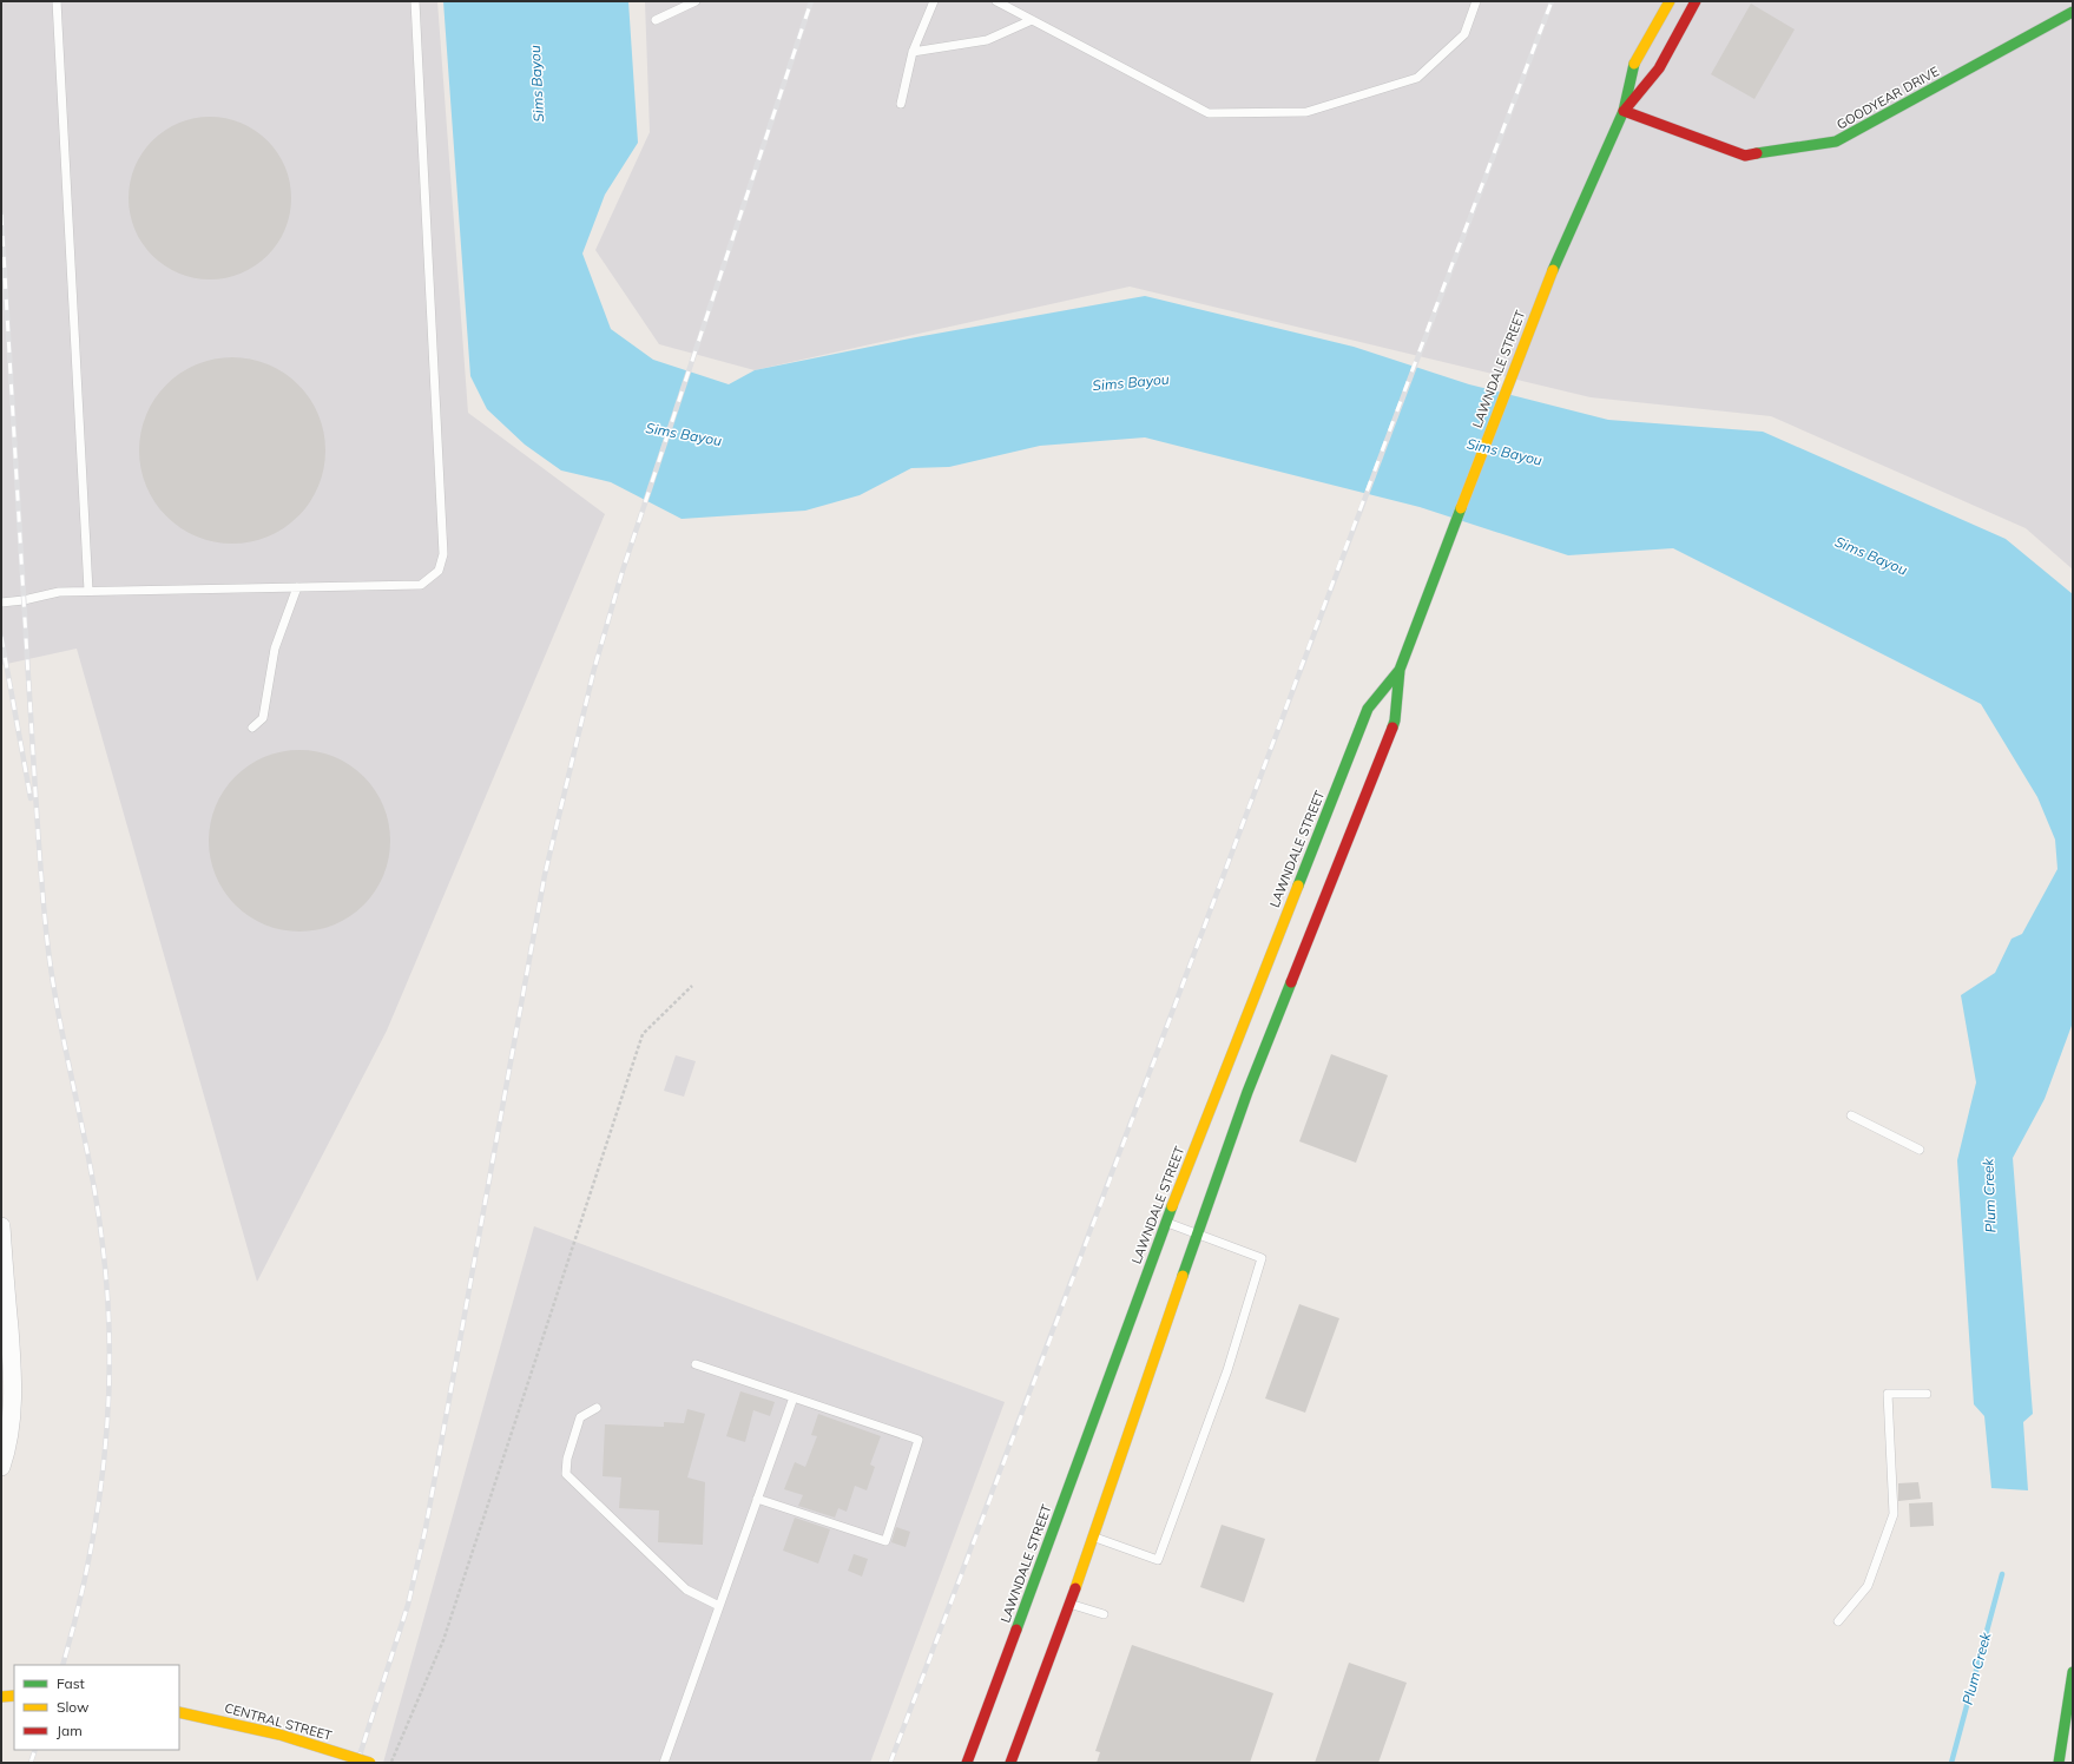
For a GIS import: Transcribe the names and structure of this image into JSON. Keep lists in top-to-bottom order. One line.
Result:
{"streets":{"main road":["GOODYEAR DRIVE","LAWNDALE STREET","CENTRAL STREET"]},"crossings":[["GOODYEAR DRIVE","LAWNDALE STREET"]],"water":["Sims Bayou","Plum Creek"],"legend":["Fast","Slow","Jam"]}
